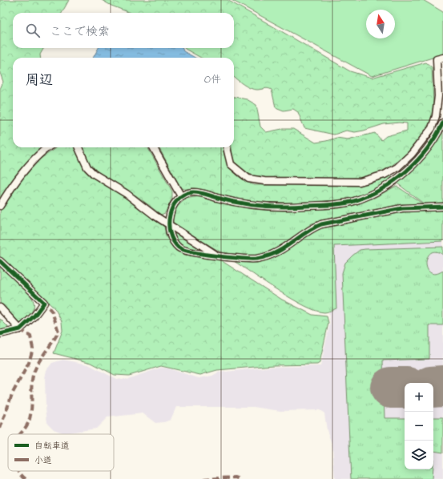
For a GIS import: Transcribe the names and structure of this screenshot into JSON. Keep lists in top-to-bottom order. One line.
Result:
{"legend":["自転車道","小道"],"north":"top","page":{"search":"ここで検索","heading":["周辺","0件"],"map_buttons":["+","−"]}}
